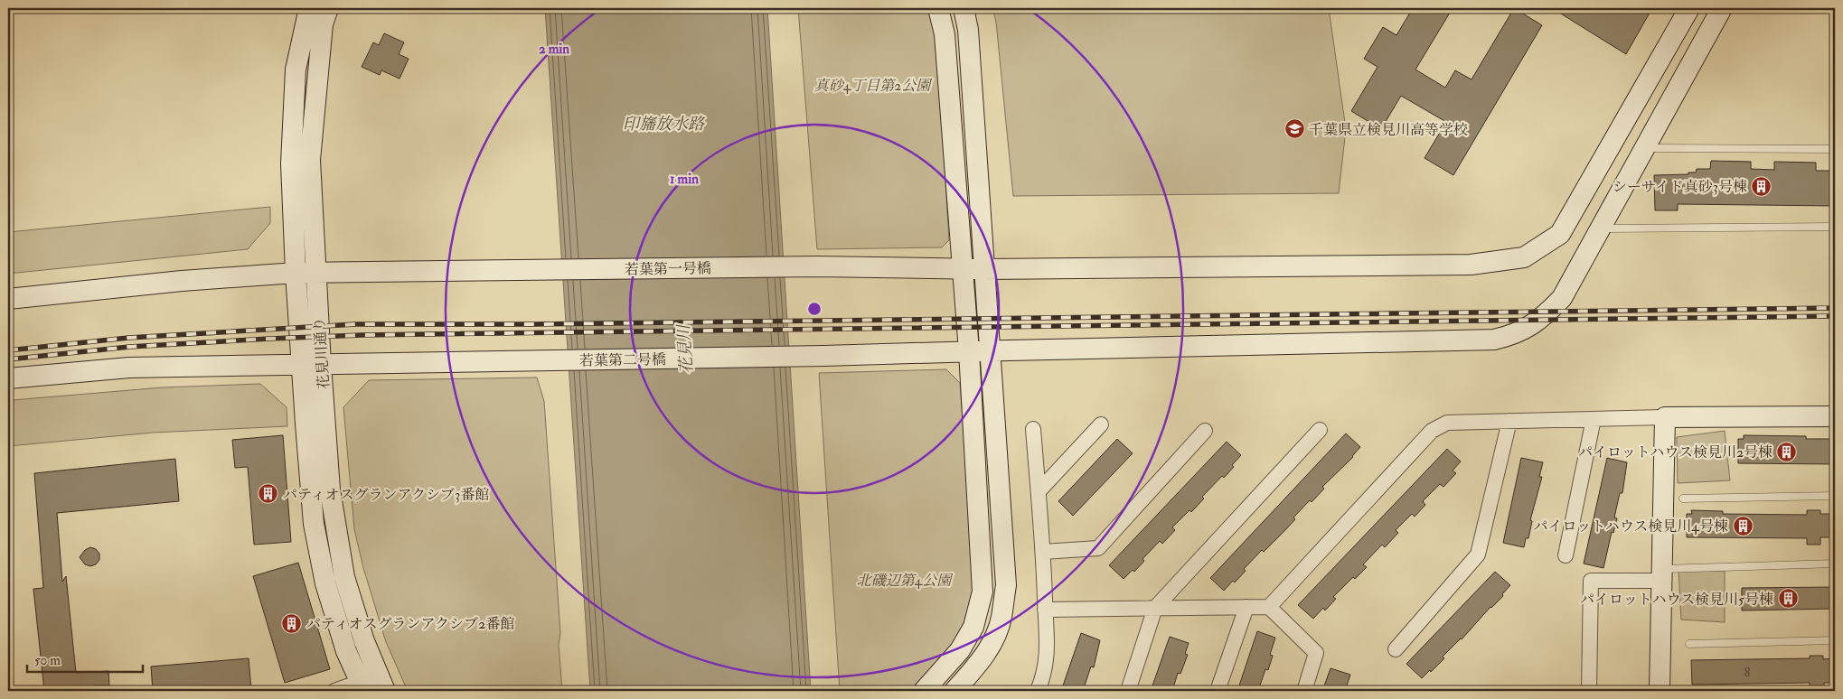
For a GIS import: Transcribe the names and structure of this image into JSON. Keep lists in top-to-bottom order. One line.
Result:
{"streets":{"street":["若葉第一号橋","花見川通り","若葉第二号橋"]},"crossings":[["若葉第一号橋","花見川通り"],["花見川通り","若葉第二号橋"]],"water":["印旛放水路","花見川"],"parks":["真砂4丁目第2公園","北磯辺第4公園"],"places":{"school or university":["千葉県立検見川高等学校"],"building":["シーサイド真砂3号棟","パイロットハウス検見川2号棟","パティオスグランアクシブ3番館","パイロットハウス検見川4号棟","パイロットハウス検見川5号棟","パティオスグランアクシブ2番館"]},"house_numbers":["8"],"scale_bar":"50 m","rings":["2 min","1 min"]}
